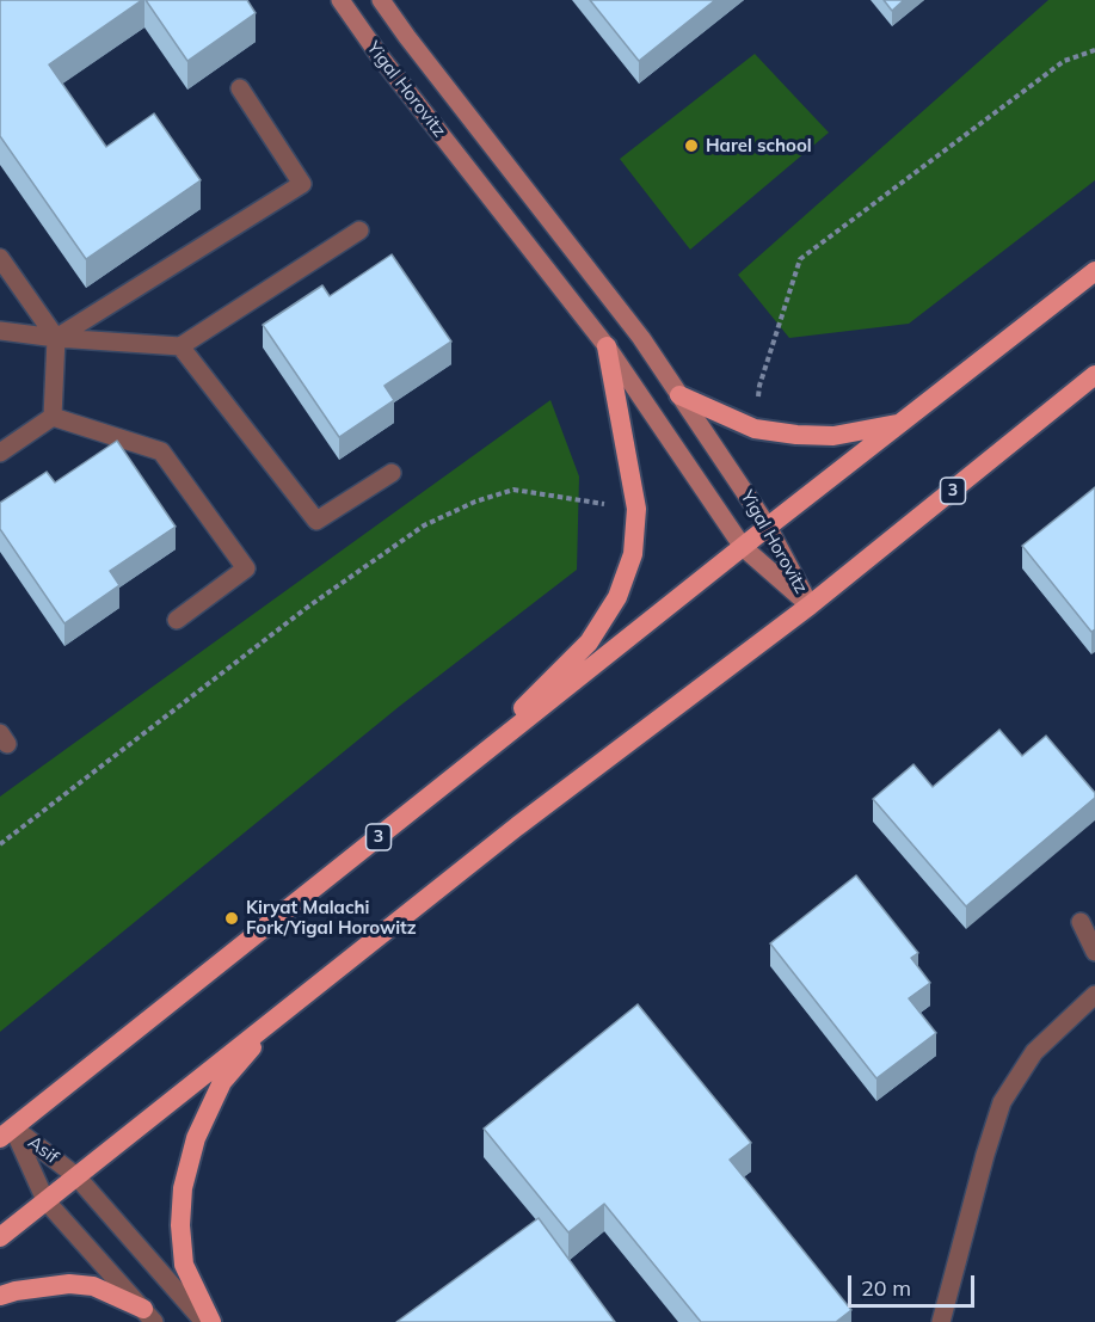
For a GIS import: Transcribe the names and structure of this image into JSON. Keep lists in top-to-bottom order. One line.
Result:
{"streets":{"highway":["3"],"main road":["Yigal Horovitz"],"street":["Asif"]},"crossings":[["Yigal Horovitz","3"],["3","Asif"]],"places":["Harel school","Kiryat Malachi Fork/Yigal Horowitz"],"scale_bar":"20 m"}
